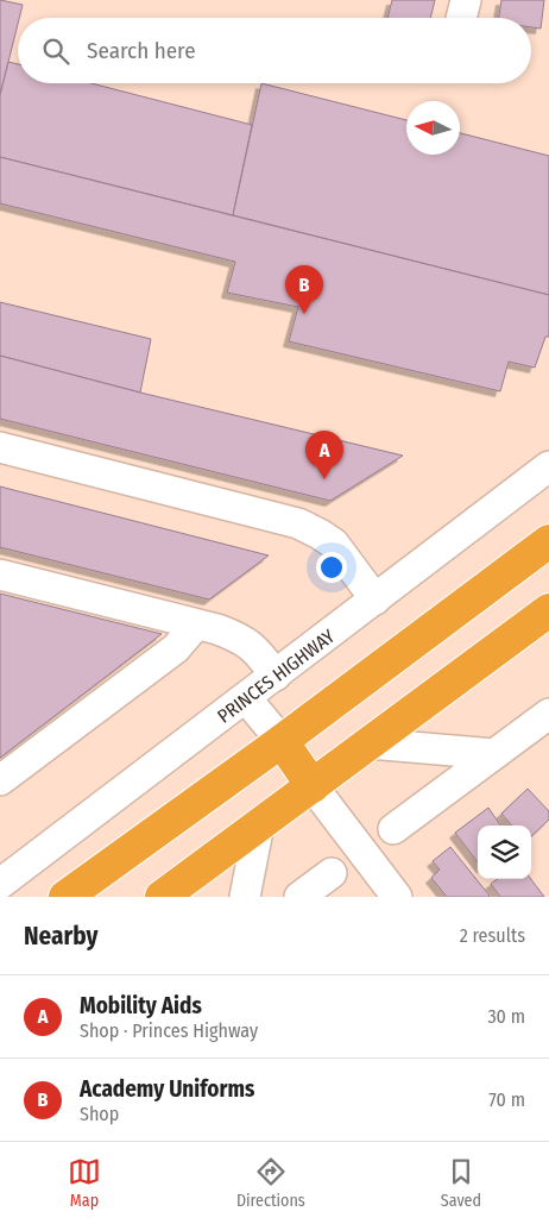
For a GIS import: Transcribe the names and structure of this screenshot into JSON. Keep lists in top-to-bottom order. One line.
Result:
{"streets":{"street":["PRINCES HIGHWAY"]},"north":"left","page":{"search":"Search here","pins":["B","A"],"heading":["Nearby","2 results"],"list":[{"mark":"A","name":"Mobility Aids","note":"Shop · Princes Highway","value":"30 m"},{"mark":"B","name":"Academy Uniforms","note":"Shop","value":"70 m"}],"nav":["Map","Directions","Saved"]}}
